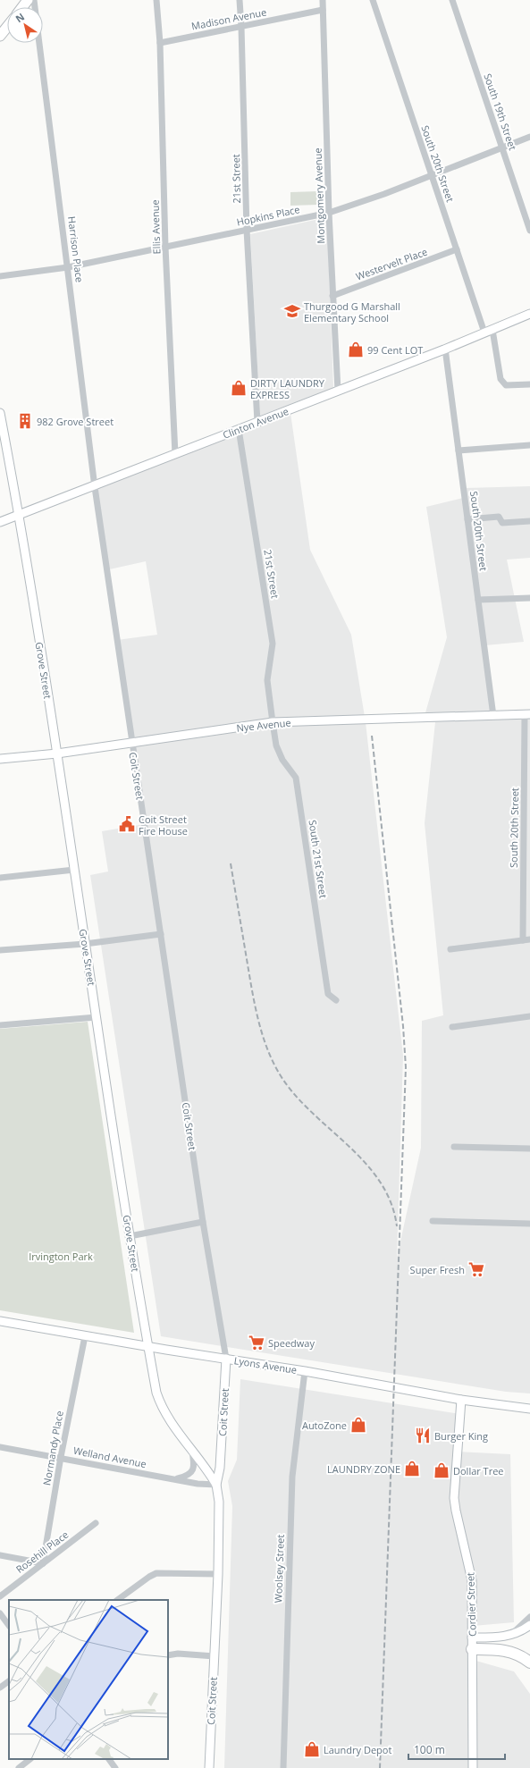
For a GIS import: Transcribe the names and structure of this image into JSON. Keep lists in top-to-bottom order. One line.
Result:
{"streets":{"main road":["Clinton Avenue","Grove Street","Nye Avenue","Coit Street","Lyons Avenue","Cordier Street"],"street":["Madison Avenue","South 19th Street","South 20th Street","21st Street","Montgomery Avenue","Hopkins Place","Ellis Avenue","Harrison Place","Westervelt Place","South 21st Street","Normandy Place","Welland Avenue","Rosehill Place","Woolsey Street"]},"crossings":[["Madison Avenue","21st Street"],["Madison Avenue","Montgomery Avenue"],["Madison Avenue","Ellis Avenue"],["South 19th Street","Hopkins Place"],["South 20th Street","Hopkins Place"],["South 20th Street","Westervelt Place"],["South 20th Street","Clinton Avenue"],["South 20th Street","Nye Avenue"],["21st Street","Hopkins Place"],["21st Street","Clinton Avenue"],["21st Street","Nye Avenue"],["21st Street","South 21st Street"],["Montgomery Avenue","Hopkins Place"],["Montgomery Avenue","Westervelt Place"],["Montgomery Avenue","Clinton Avenue"],["Hopkins Place","Ellis Avenue"],["Hopkins Place","Harrison Place"],["Ellis Avenue","Clinton Avenue"],["Harrison Place","Clinton Avenue"],["Harrison Place","Coit Street"],["Clinton Avenue","Grove Street"],["Clinton Avenue","Coit Street"],["Grove Street","Nye Avenue"],["Grove Street","Coit Street"],["Grove Street","Lyons Avenue"],["Grove Street","Welland Avenue"],["Nye Avenue","Coit Street"],["Nye Avenue","South 21st Street"],["Coit Street","Lyons Avenue"],["Coit Street","Welland Avenue"],["Lyons Avenue","Normandy Place"],["Lyons Avenue","Woolsey Street"],["Lyons Avenue","Cordier Street"],["Normandy Place","Welland Avenue"],["Normandy Place","Rosehill Place"]],"parks":["Irvington Park"],"places":{"school or university":["Thurgood G Marshall Elementary School"],"shop":["99 Cent LOT","DIRTY LAUNDRY EXPRESS","AutoZone","LAUNDRY ZONE","Dollar Tree","Laundry Depot"],"building":["982 Grove Street"],"public building":["Coit Street Fire House"],"supermarket":["Super Fresh","Speedway"],"restaurant":["Burger King"]},"scale_bar":"100 m","north":"top left"}
